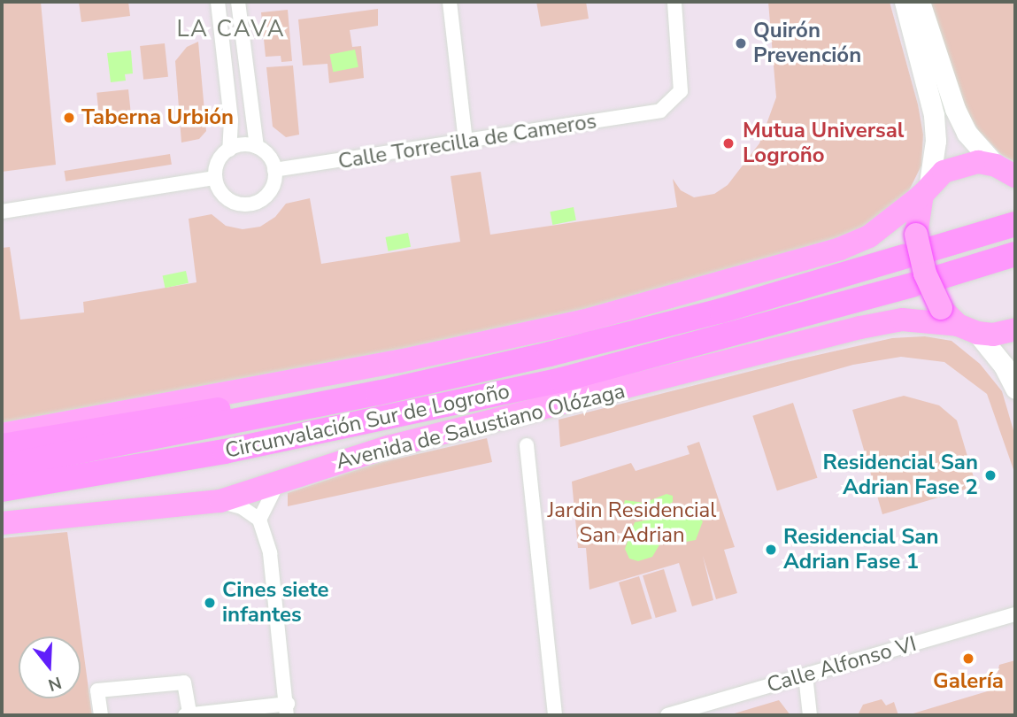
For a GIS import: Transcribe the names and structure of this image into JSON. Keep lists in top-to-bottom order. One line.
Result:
{"streets":{"highway":["Circunvalación Sur de Logroño"],"main road":["Avenida de Salustiano Olózaga"],"street":["Calle Torrecilla de Cameros","Calle Alfonso VI"]},"districts":["LA CAVA"],"parks":["Jardin Residencial San Adrian"],"places":["Quirón Prevención","Taberna Urbión","Mutua Universal Logroño","Residencial San Adrian Fase 2","Residencial San Adrian Fase 1","Cines siete infantes","Galería"],"north":"bottom"}
